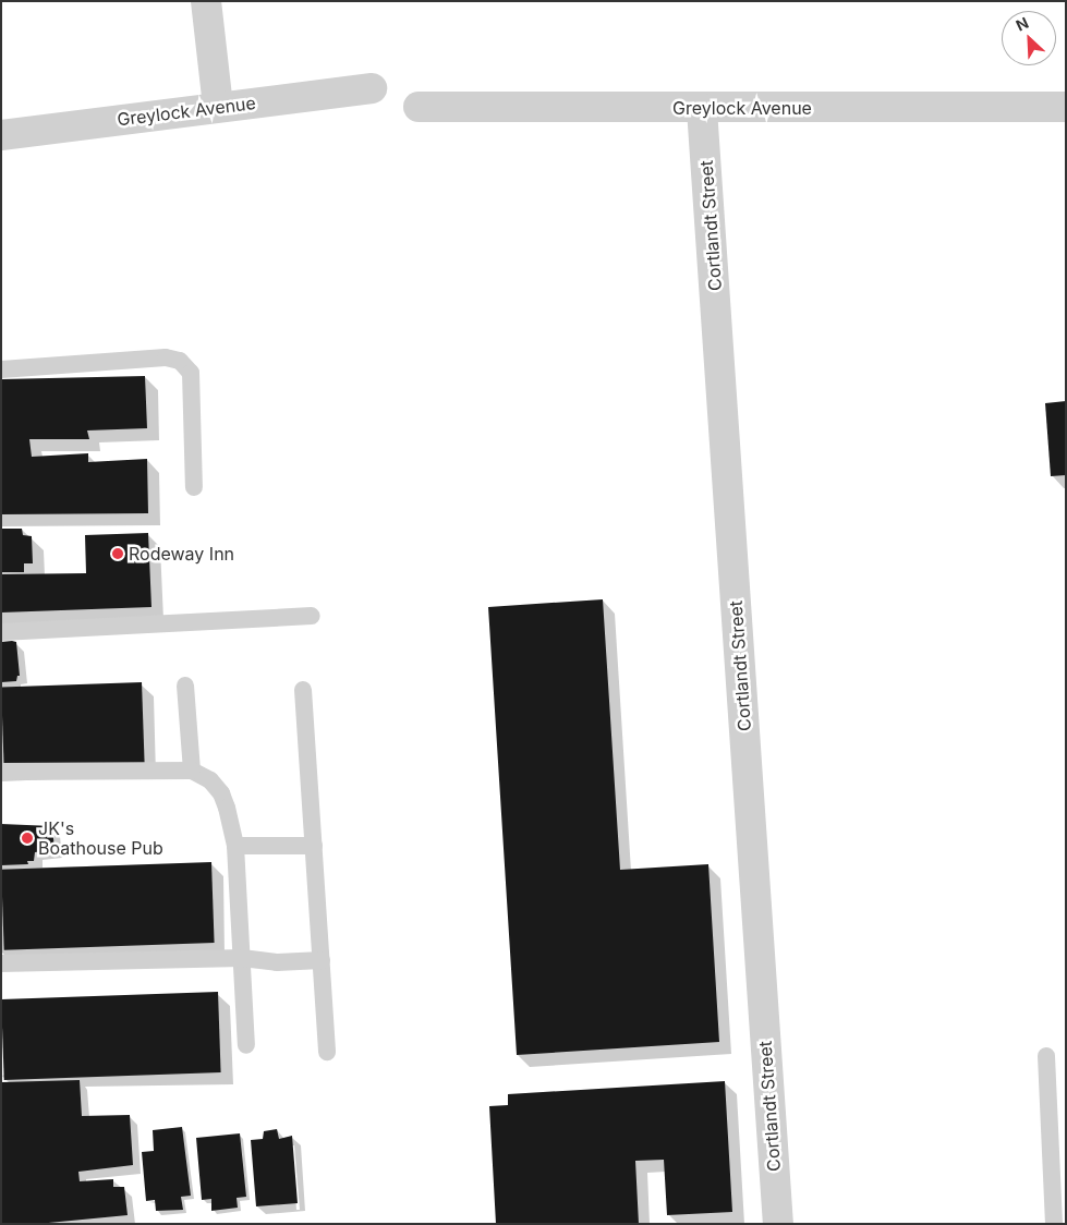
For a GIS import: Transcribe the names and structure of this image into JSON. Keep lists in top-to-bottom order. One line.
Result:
{"streets":{"street":["Greylock Avenue","Cortlandt Street"]},"crossings":[["Greylock Avenue","Cortlandt Street"]],"places":["Rodeway Inn","JK's Boathouse Pub"],"north":"top left"}
